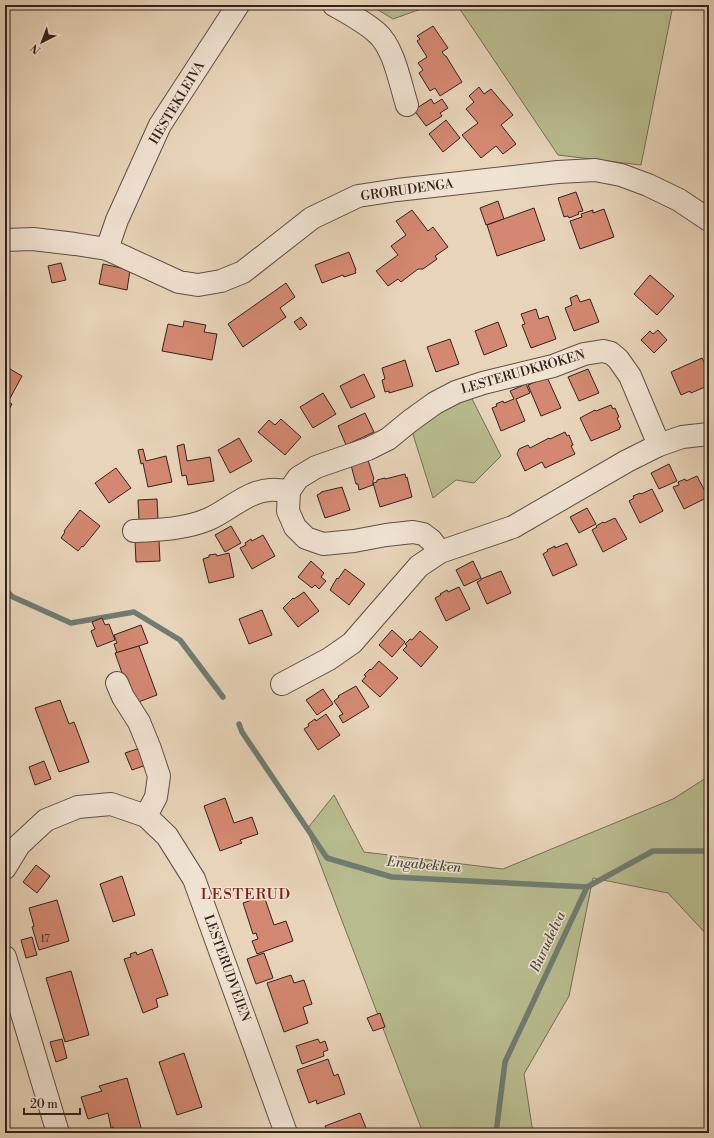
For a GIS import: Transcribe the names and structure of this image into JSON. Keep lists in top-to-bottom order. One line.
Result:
{"streets":{"street":["HESTEKLEIVA","GRORUDENGA","LESTERUDKROKEN","LESTERUDVEIEN"]},"crossings":[["HESTEKLEIVA","GRORUDENGA"]],"districts":["LESTERUD"],"water":["Engabekken","Burudelva"],"house_numbers":["17"],"scale_bar":"20 m","north":"bottom left"}
